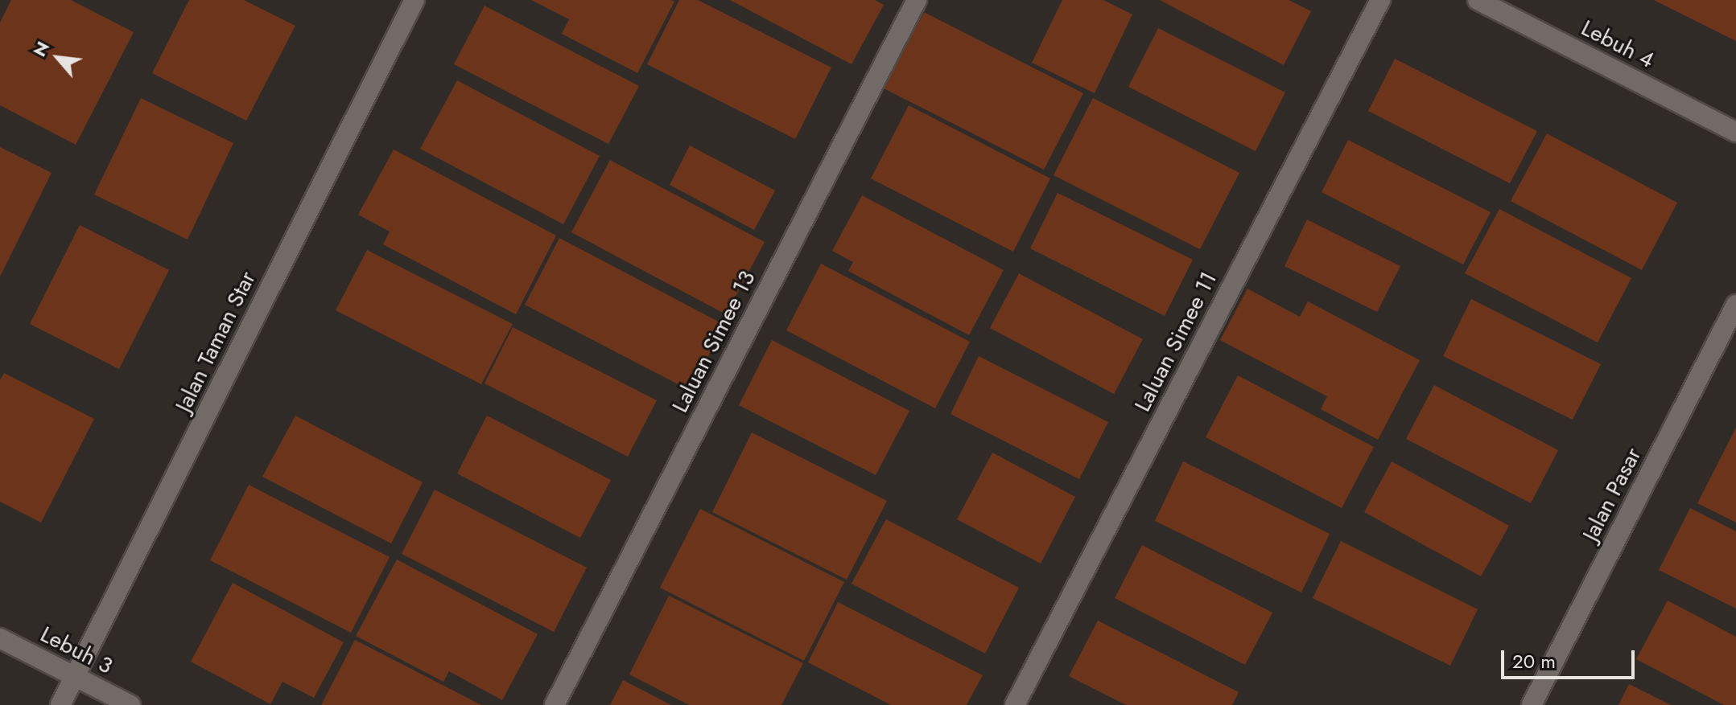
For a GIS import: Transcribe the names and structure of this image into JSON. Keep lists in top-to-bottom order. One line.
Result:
{"streets":{"street":["Lebuh 4","Jalan Taman Star","Laluan Simee 13","Laluan Simee 11","Jalan Pasar","Lebuh 3"]},"crossings":[["Jalan Taman Star","Lebuh 3"]],"scale_bar":"20 m","north":"top left"}
